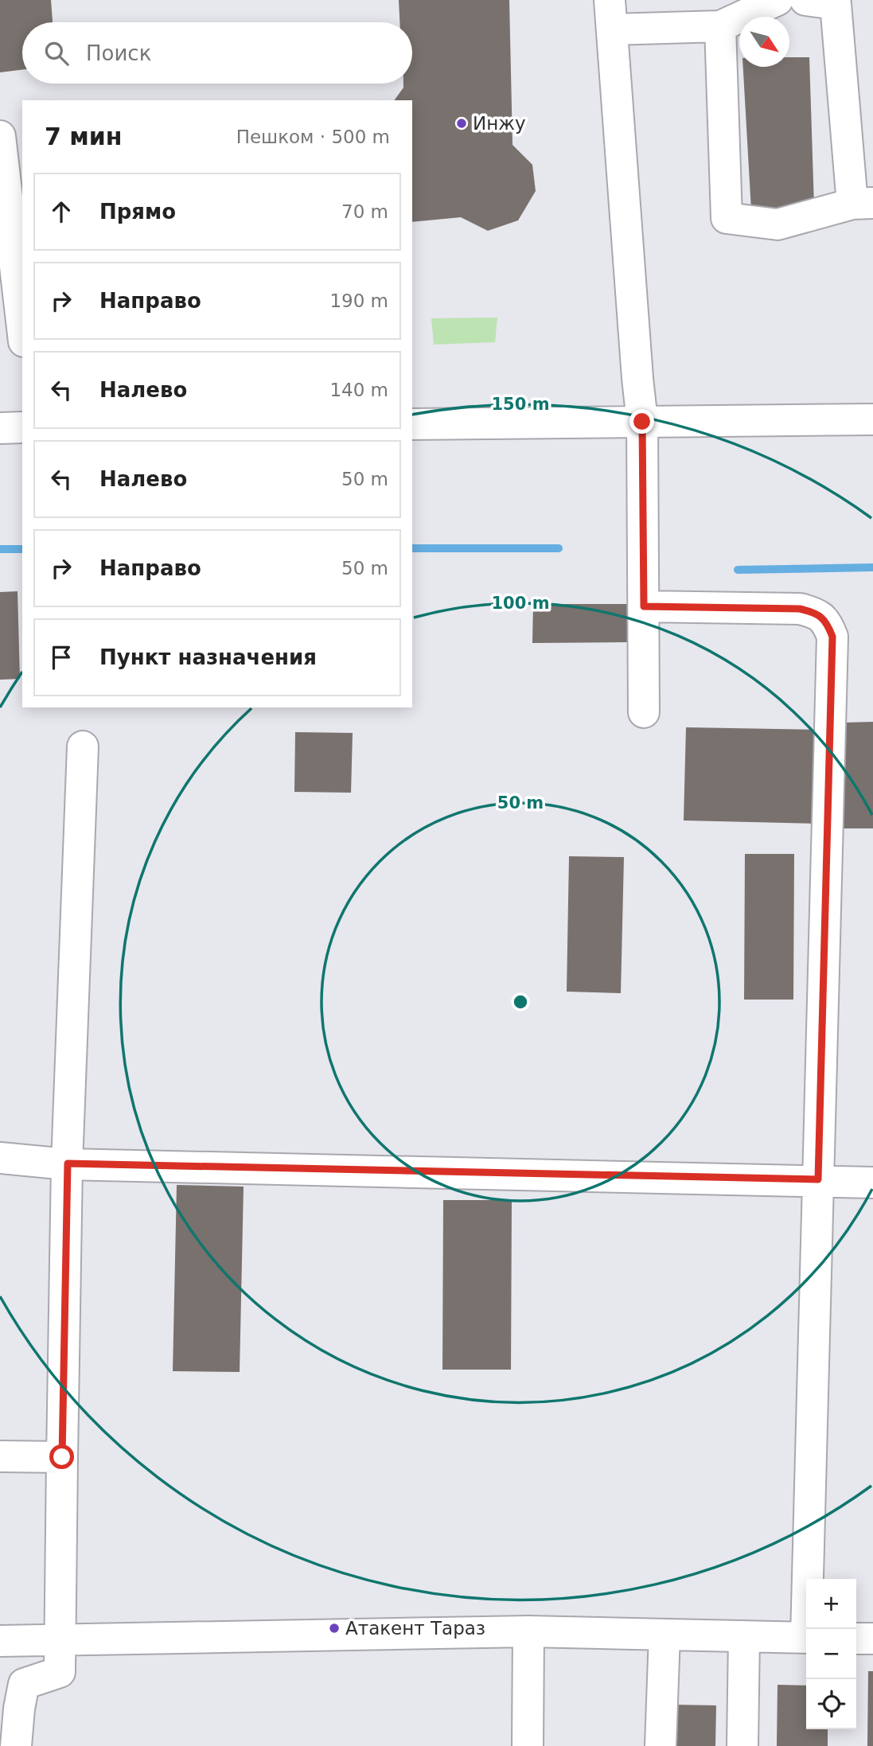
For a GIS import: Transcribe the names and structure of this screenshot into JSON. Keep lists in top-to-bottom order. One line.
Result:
{"places":["Инжу","Атакент Тараз"],"north":"bottom right","page":{"search":"Поиск","heading":["7 мин","Пешком · 500 m"],"list":[["Прямо","70 m"],["Направо","190 m"],["Налево","140 m"],["Налево","50 m"],["Направо","50 m"],"Пункт назначения"],"map_buttons":["+","−"]},"rings":["150 m","100 m","50 m"]}
